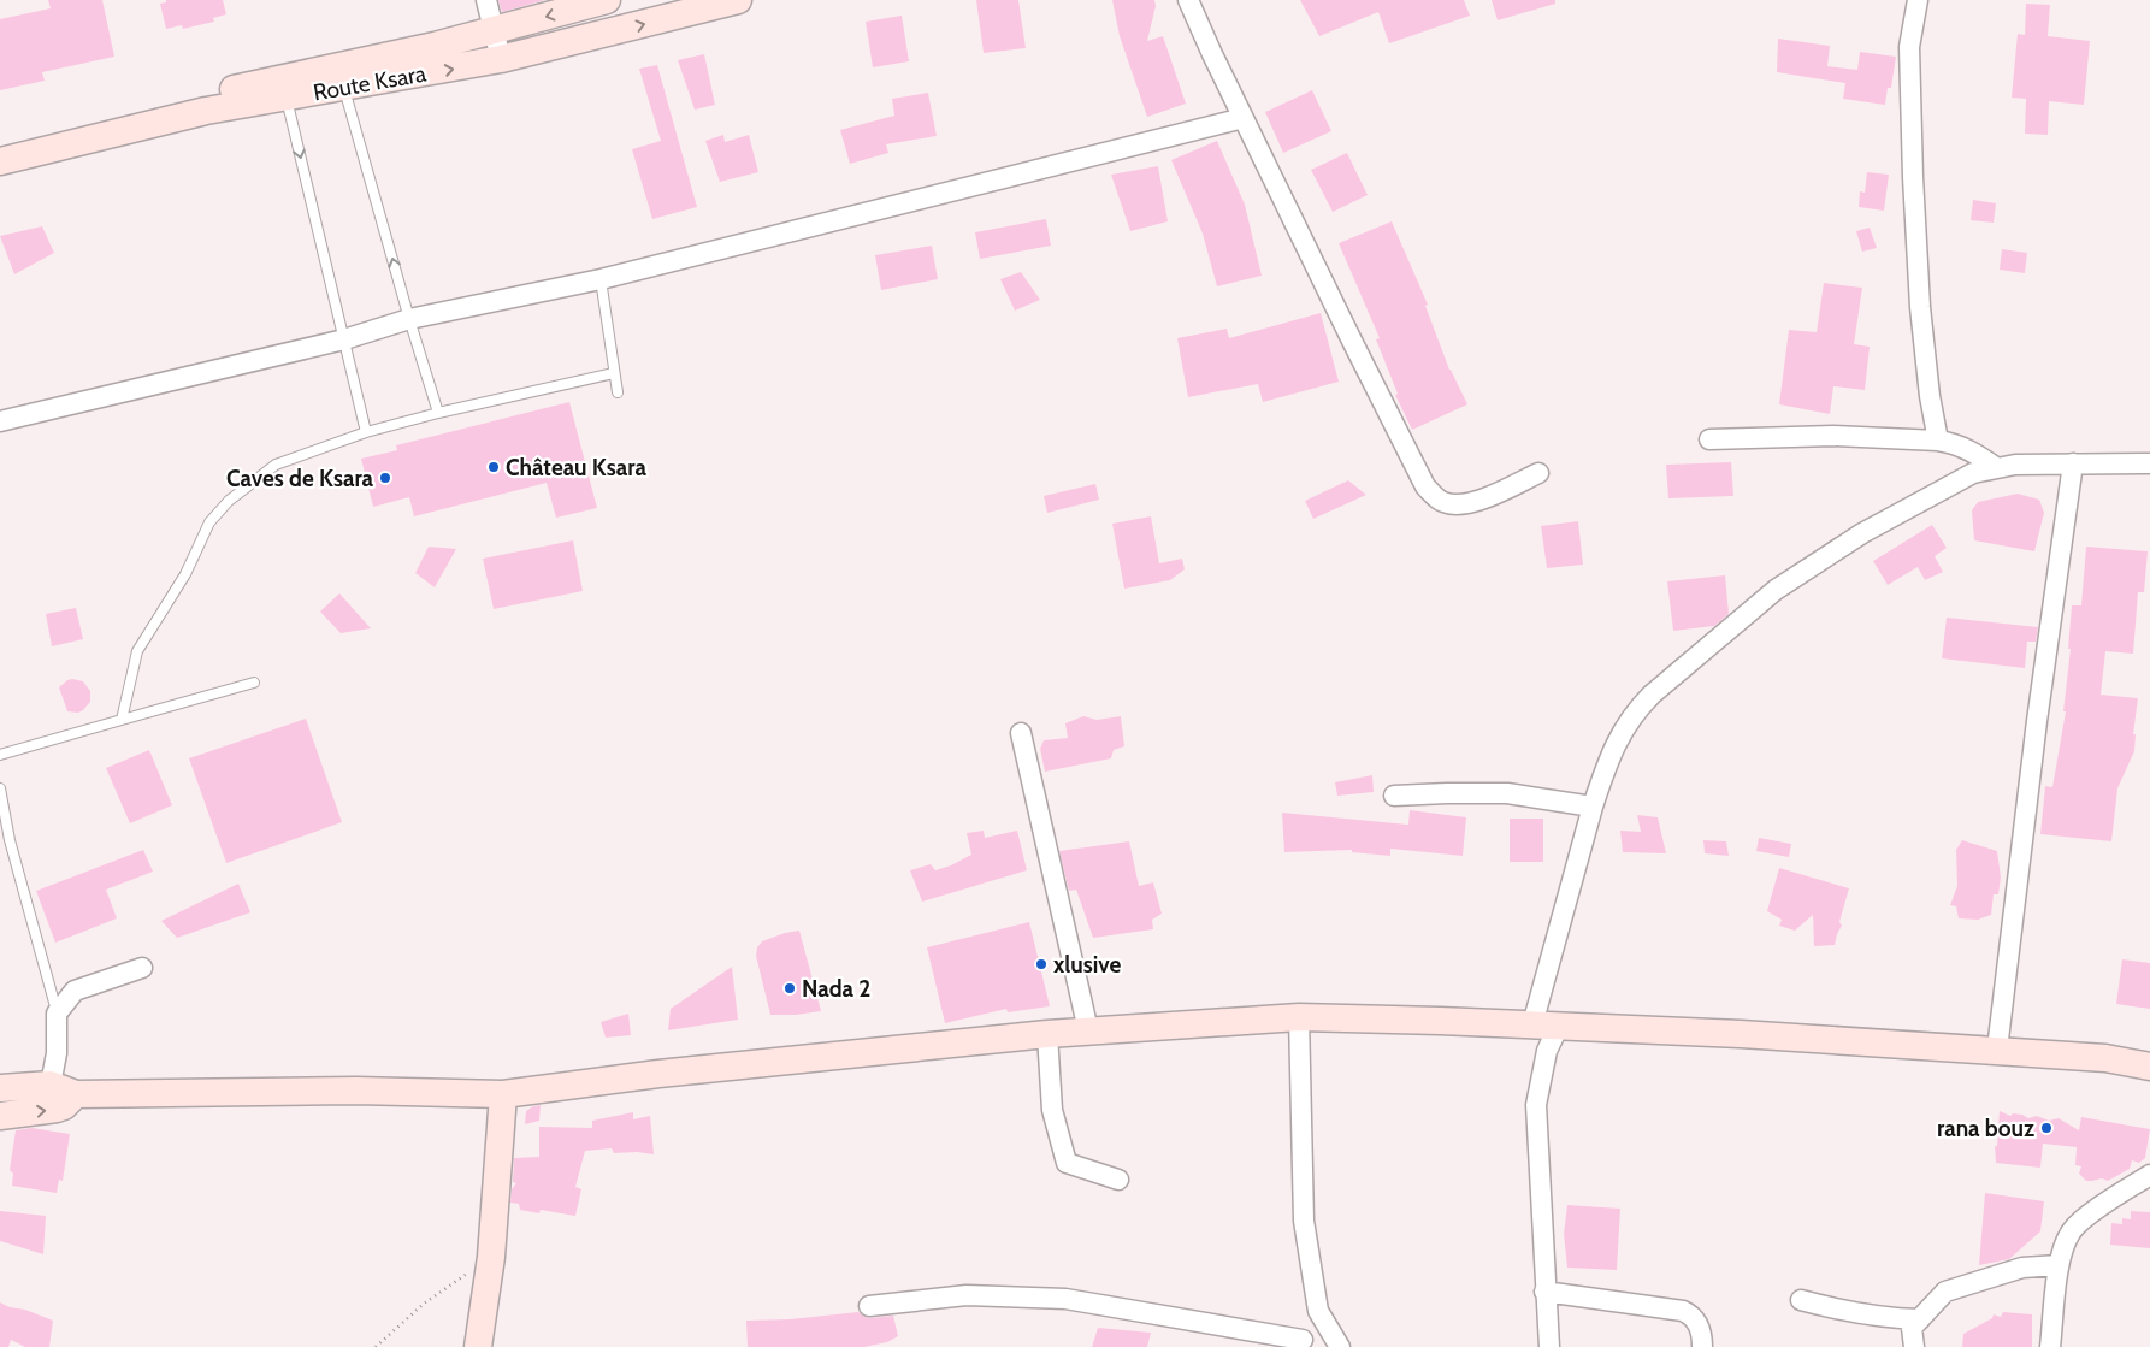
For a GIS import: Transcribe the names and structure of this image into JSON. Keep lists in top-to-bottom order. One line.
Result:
{"streets":{"street":["Route Ksara"]},"places":["Château Ksara","Caves de Ksara","xlusive","Nada 2","rana bouz"]}
